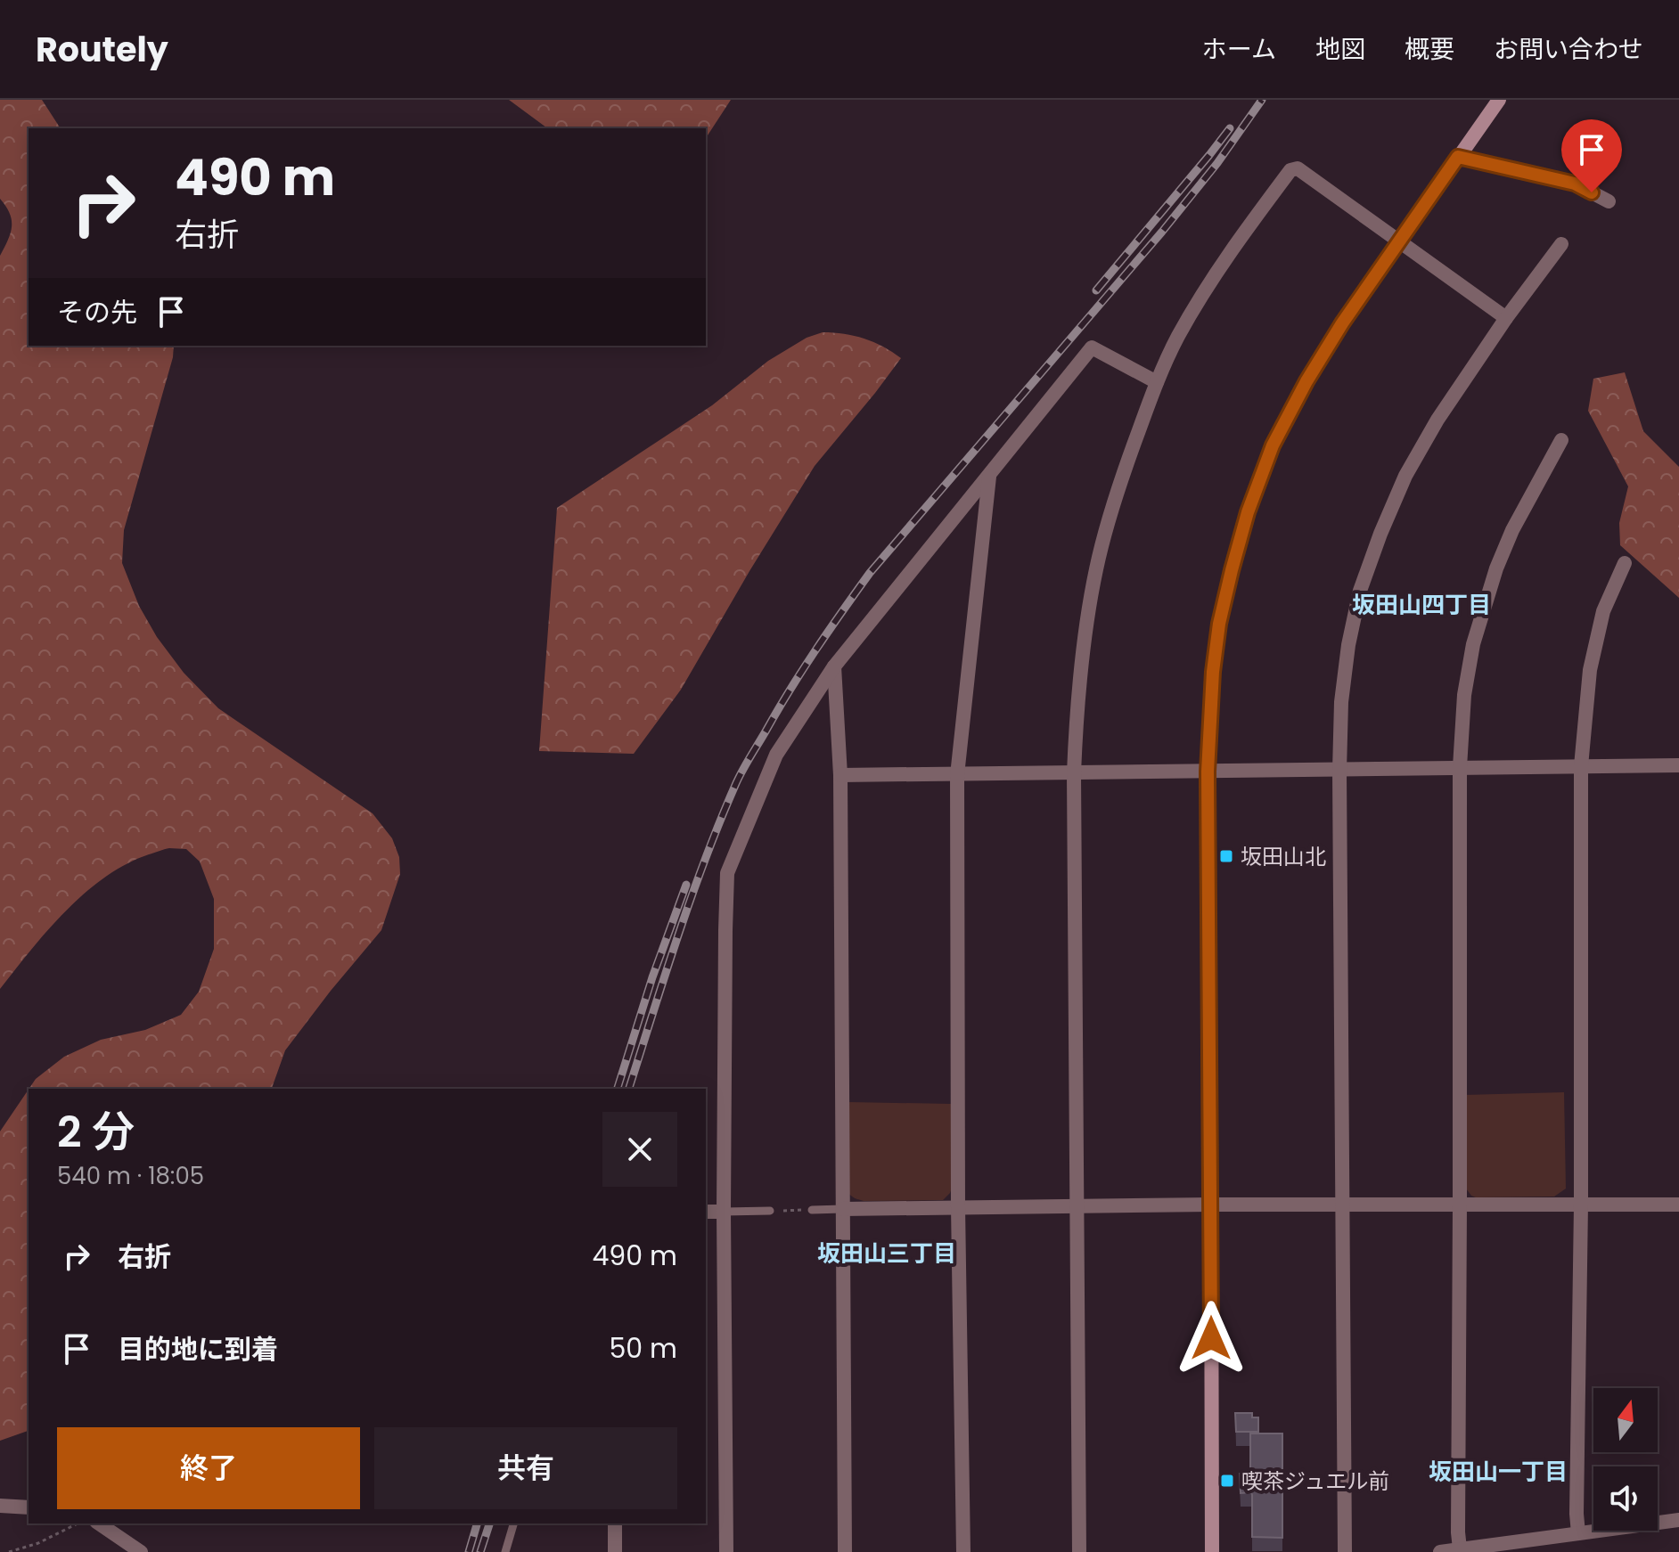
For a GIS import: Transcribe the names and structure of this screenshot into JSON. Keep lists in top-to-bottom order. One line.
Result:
{"districts":["坂田山四丁目","坂田山三丁目","坂田山一丁目"],"places":{"transit":["坂田山北","喫茶ジュエル前"]},"north":"top","page":{"header":"Routely","nav":["ホーム","地図","概要","お問い合わせ"],"turn":["490 m","右折"],"then":"その先","heading":["2 分","540 m · 18:05"],"list":[{"name":"右折","value":"490 m"},{"name":"目的地に到着","value":"50 m"}],"buttons":["終了","共有"]}}
